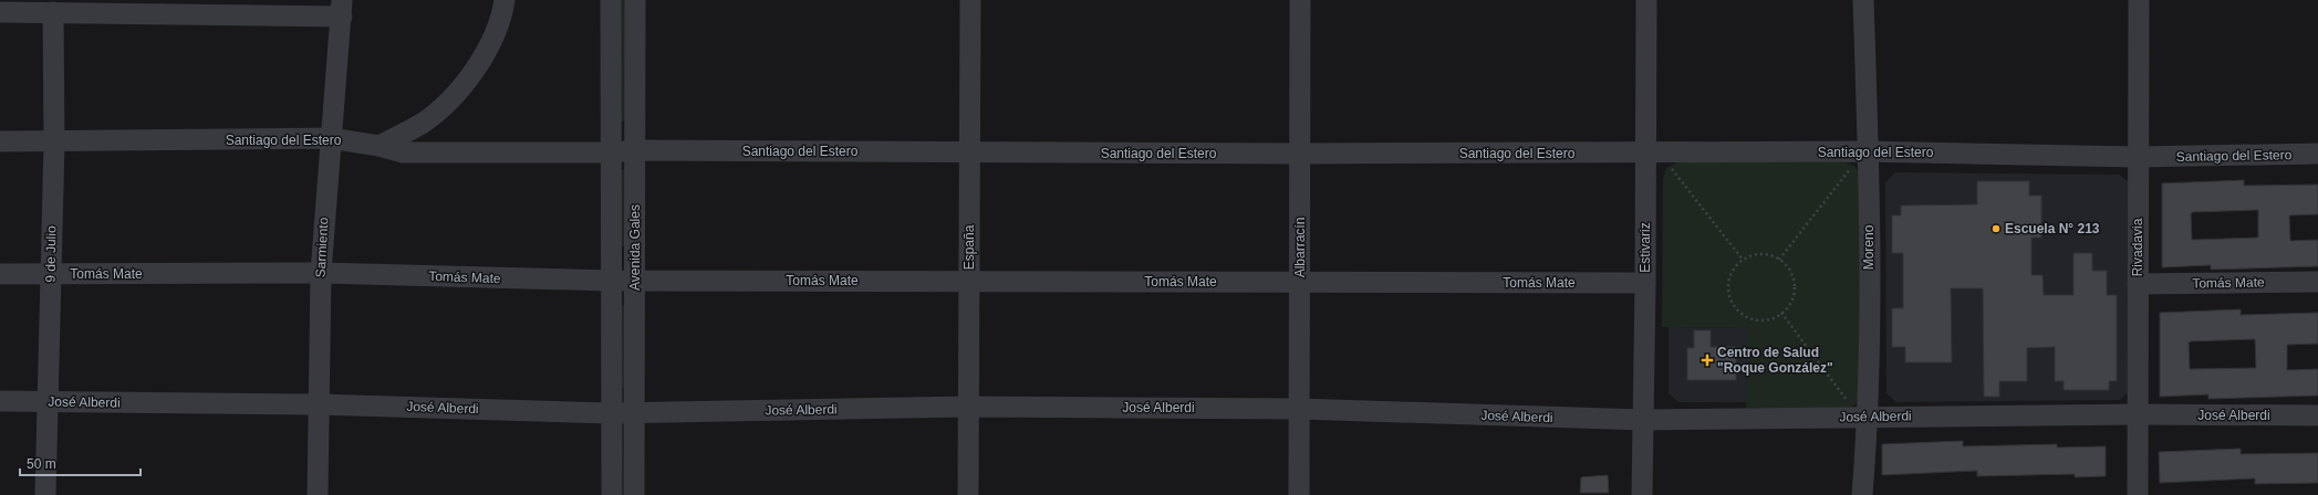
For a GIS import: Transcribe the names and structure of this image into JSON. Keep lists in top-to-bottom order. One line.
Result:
{"streets":{"street":["Santiago del Estero","Sarmiento","Avenida Gales","España","Albarracín","Estivariz","Moreno","Rivadavia","9 de Julio","Tomás Mate","José Alberdi"]},"crossings":[["Santiago del Estero","Sarmiento"],["Santiago del Estero","Avenida Gales"],["Santiago del Estero","España"],["Santiago del Estero","Albarracín"],["Santiago del Estero","Estivariz"],["Santiago del Estero","Moreno"],["Santiago del Estero","Rivadavia"],["Santiago del Estero","9 de Julio"],["Sarmiento","Tomás Mate"],["Sarmiento","José Alberdi"],["Avenida Gales","Tomás Mate"],["Avenida Gales","José Alberdi"],["España","Tomás Mate"],["España","José Alberdi"],["Albarracín","Tomás Mate"],["Albarracín","José Alberdi"],["Estivariz","Tomás Mate"],["Estivariz","José Alberdi"],["Moreno","José Alberdi"],["Rivadavia","Tomás Mate"],["Rivadavia","José Alberdi"],["9 de Julio","Tomás Mate"],["9 de Julio","José Alberdi"]],"places":{"other":["Escuela N° 213"],"health":["Centro de Salud \"Roque González\""]},"scale_bar":"50 m"}
